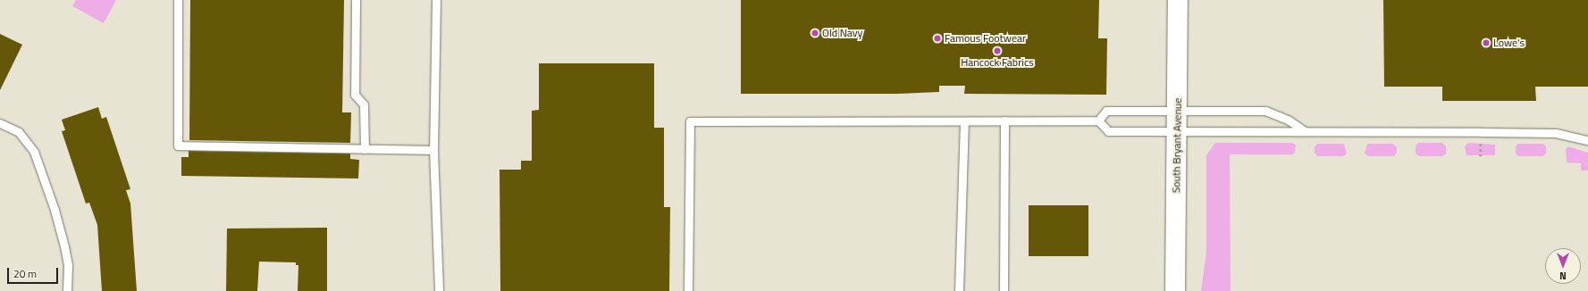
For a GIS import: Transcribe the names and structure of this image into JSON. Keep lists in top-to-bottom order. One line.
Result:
{"streets":{"main road":["South Bryant Avenue"]},"places":["Old Navy","Famous Footwear","Lowe's","Hancock Fabrics"],"scale_bar":"20 m","north":"bottom"}
